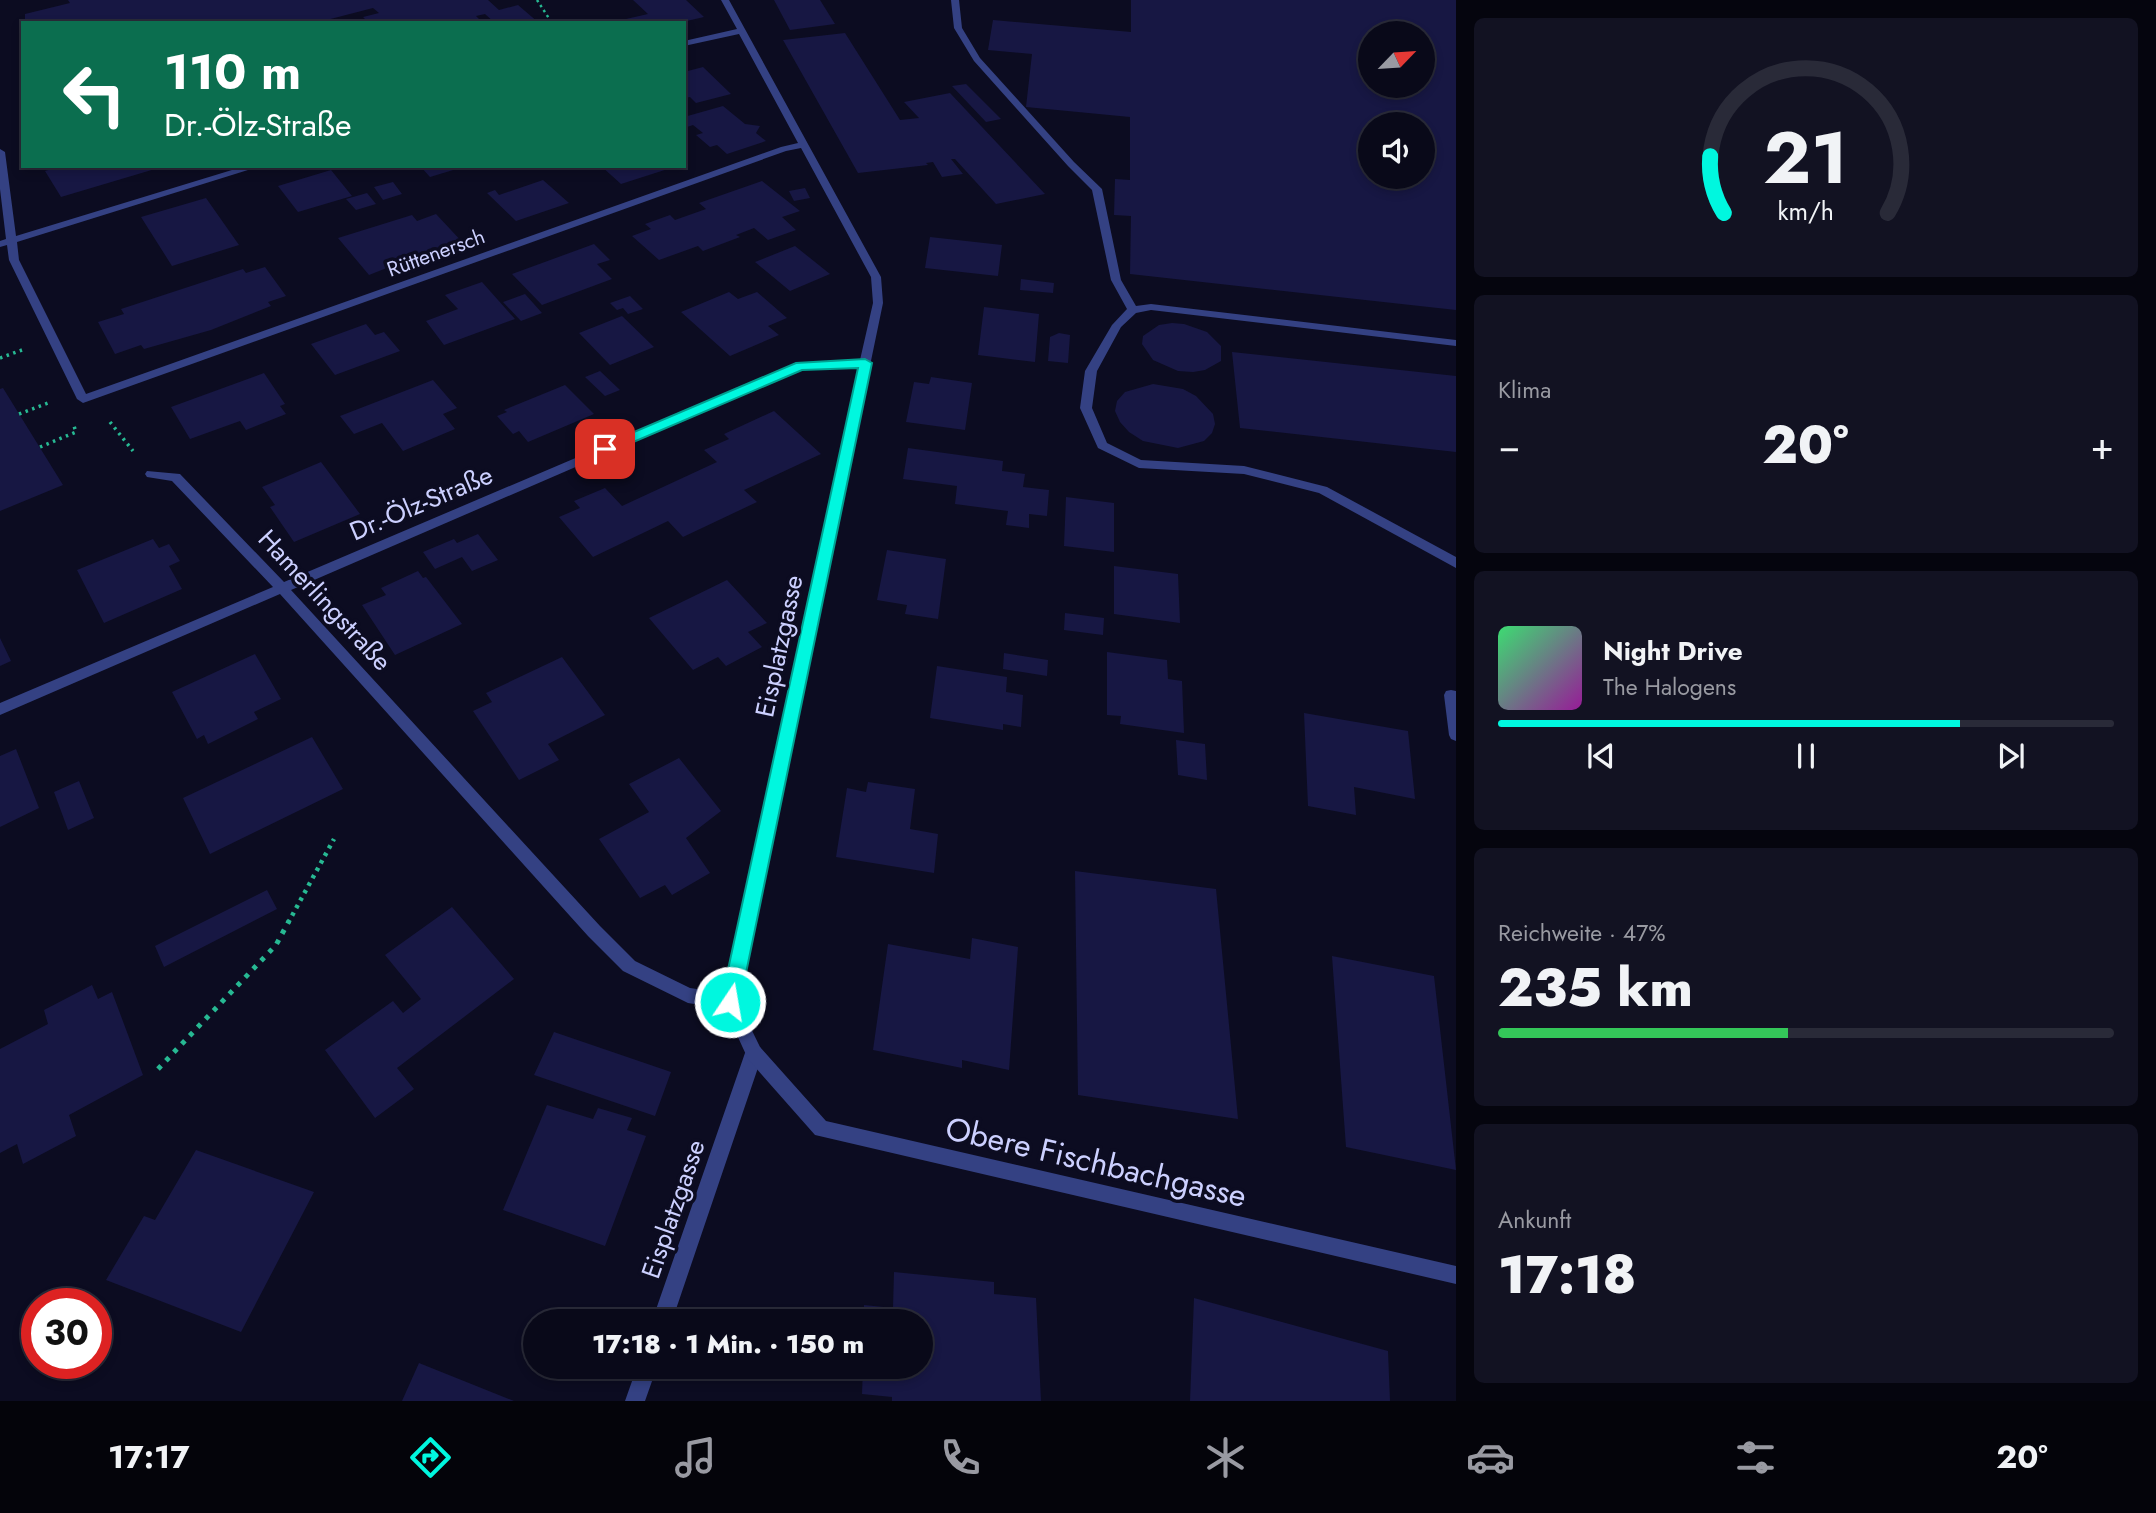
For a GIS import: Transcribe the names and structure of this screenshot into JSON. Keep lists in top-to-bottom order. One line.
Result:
{"streets":{"street":["Rüttenersch","Dr.-Ölz-Straße","Hamerlingstraße","Eisplatzgasse","Obere Fischbachgasse"]},"crossings":[["Rüttenersch","Eisplatzgasse"],["Dr.-Ölz-Straße","Hamerlingstraße"],["Dr.-Ölz-Straße","Eisplatzgasse"],["Hamerlingstraße","Eisplatzgasse"],["Eisplatzgasse","Obere Fischbachgasse"]],"north":"top right","page":{"turn":["110 m","Dr.-Ölz-Straße"],"tile":["Klima",["Reichweite · 47%","235 km"],["Ankunft","17:18"]],"heat":["−","20°","+"],"song":["Night Drive","The Halogens"],"limit":"30","trip":"17:18 · 1 Min. · 150 m","tabs":["17:17","20°"],"gauge":["21","km/h"]}}
